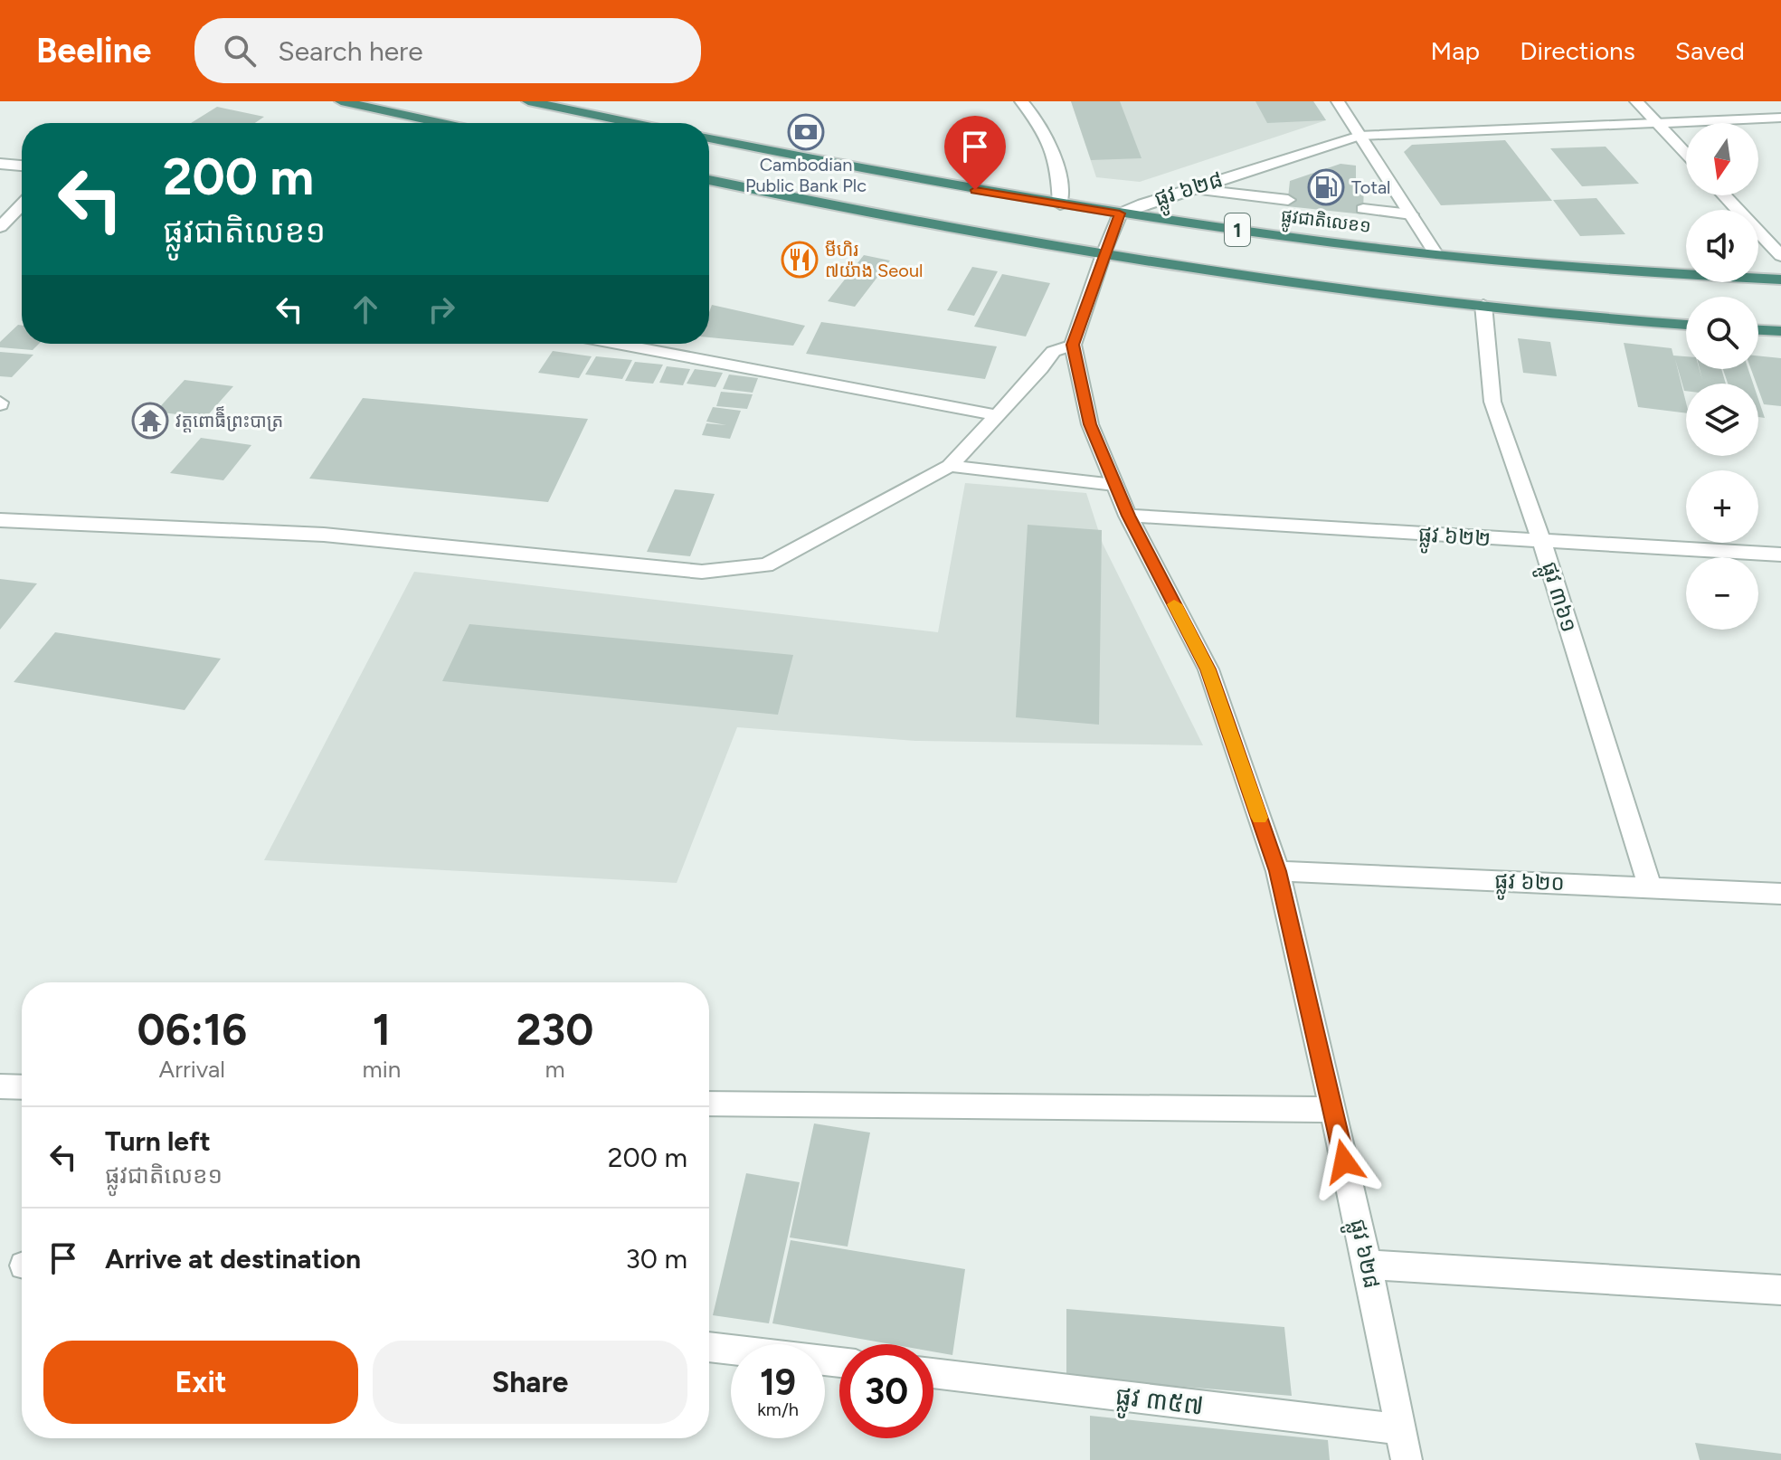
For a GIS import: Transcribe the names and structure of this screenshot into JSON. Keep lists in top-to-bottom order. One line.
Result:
{"streets":{"highway":["ផ្លូវជាតិលេខ១","1"],"street":["ផ្លូវ ៦២៨","ផ្លូវ ៦២២","ផ្លូវ ៣៦១","ផ្លូវ ៦២០","ផ្លូវ ៣៥៧"]},"crossings":[["ផ្លូវ ៦២៨","ផ្លូវជាតិលេខ១"],["ផ្លូវ ៦២៨","ផ្លូវ ៦២២"],["ផ្លូវ ៦២៨","ផ្លូវ ៦២០"],["ផ្លូវ ៦២៨","ផ្លូវ ៣៥៧"],["1","ផ្លូវ ៣៦១"],["ផ្លូវ ៦២២","ផ្លូវ ៣៦១"],["ផ្លូវ ៣៦១","ផ្លូវ ៦២០"]],"places":{"bank":["Cambodian Public Bank Plc"],"fuel station":["Total"],"restaurant":["មីហិរ ៧យ៉ាង Seoul"],"temple":["វត្តពោធិ៏ព្រះបាត្រ"]},"north":"bottom","page":{"header":"Beeline","search":"Search here","nav":["Map","Directions","Saved"],"map_buttons":["+","−"],"turn":["200 m","ផ្លូវជាតិលេខ១"],"eta":["06:16","Arrival","1","min","230","m"],"list":[{"name":"Turn left","note":"ផ្លូវជាតិលេខ១","value":"200 m"},{"name":"Arrive at destination","value":"30 m"}],"buttons":["Exit","Share"],"speed":"19 km/h","limit":"30"}}
